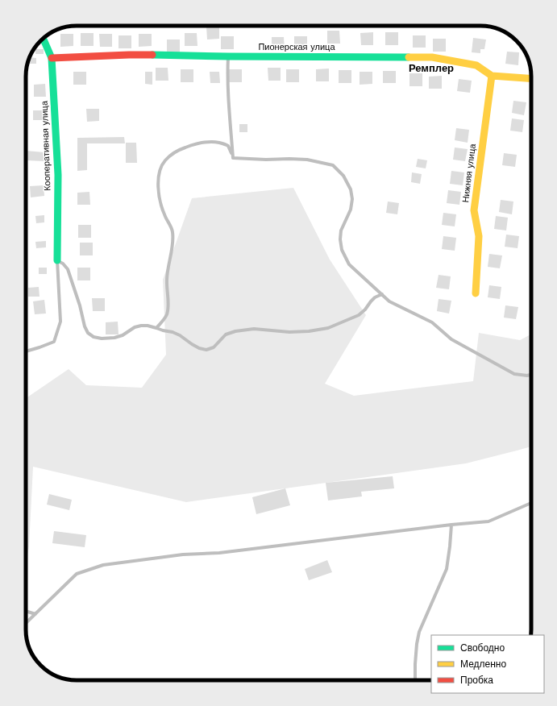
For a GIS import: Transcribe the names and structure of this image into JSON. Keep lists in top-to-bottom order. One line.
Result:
{"streets":{"street":["Пионерская улица","Кооперативная улица","Нижняя улица"]},"crossings":[["Пионерская улица","Кооперативная улица"],["Пионерская улица","Нижняя улица"]],"districts":["Ремплер"],"legend":["Свободно","Медленно","Пробка"]}
